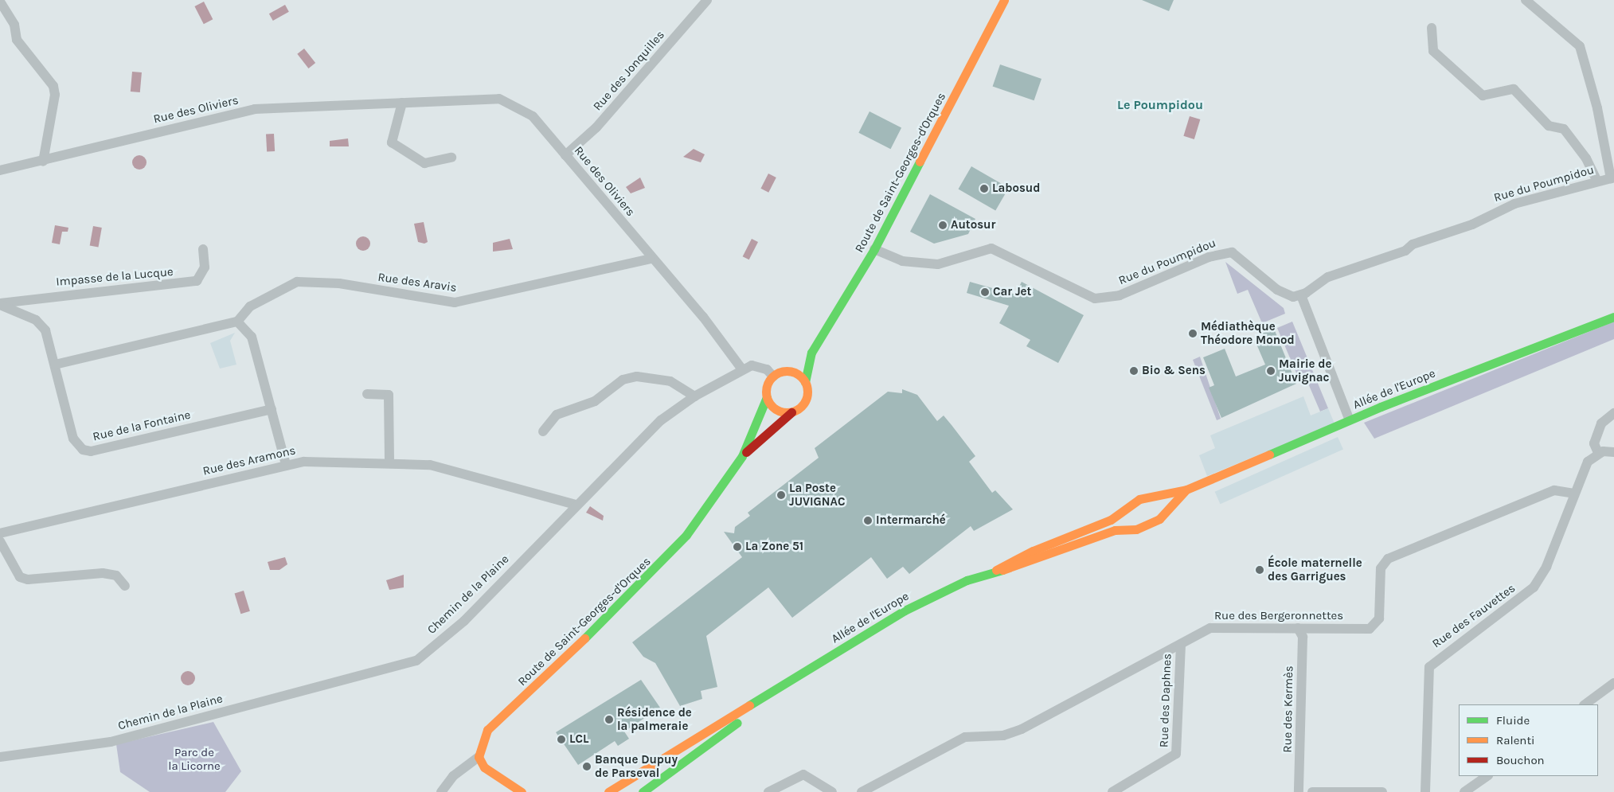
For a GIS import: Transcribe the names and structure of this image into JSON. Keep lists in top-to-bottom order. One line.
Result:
{"streets":{"street":["Rue des Jonquilles","Rue des Oliviers","Route de Saint-Georges-d'Orques","Rue du Poumpidou","Impasse de la Lucque","Rue des Aravis","Allée de l'Europe","Rue de la Fontaine","Rue des Aramons","Chemin de la Plaine","Rue des Bergeronnettes","Rue des Fauvettes","Rue des Daphnes","Rue des Kermès"]},"crossings":[["Rue des Jonquilles","Rue des Oliviers"],["Rue des Oliviers","Rue des Aravis"],["Rue des Oliviers","Chemin de la Plaine"],["Route de Saint-Georges-d'Orques","Rue du Poumpidou"],["Route de Saint-Georges-d'Orques","Chemin de la Plaine"],["Impasse de la Lucque","Rue de la Fontaine"],["Rue des Aramons","Chemin de la Plaine"],["Rue des Bergeronnettes","Rue des Fauvettes"],["Rue des Bergeronnettes","Rue des Daphnes"],["Rue des Bergeronnettes","Rue des Kermès"]],"districts":["Le Poumpidou"],"parks":["Parc de la Licorne"],"places":["Labosud","Autosur","Car Jet","Médiathèque Théodore Monod","Bio & Sens","Mairie de Juvignac","La Poste JUVIGNAC","Intermarché","La Zone 51","École maternelle des Garrigues","Résidence de la palmeraie","LCL","Banque Dupuy de Parseval"],"legend":["Fluide","Ralenti","Bouchon"]}
